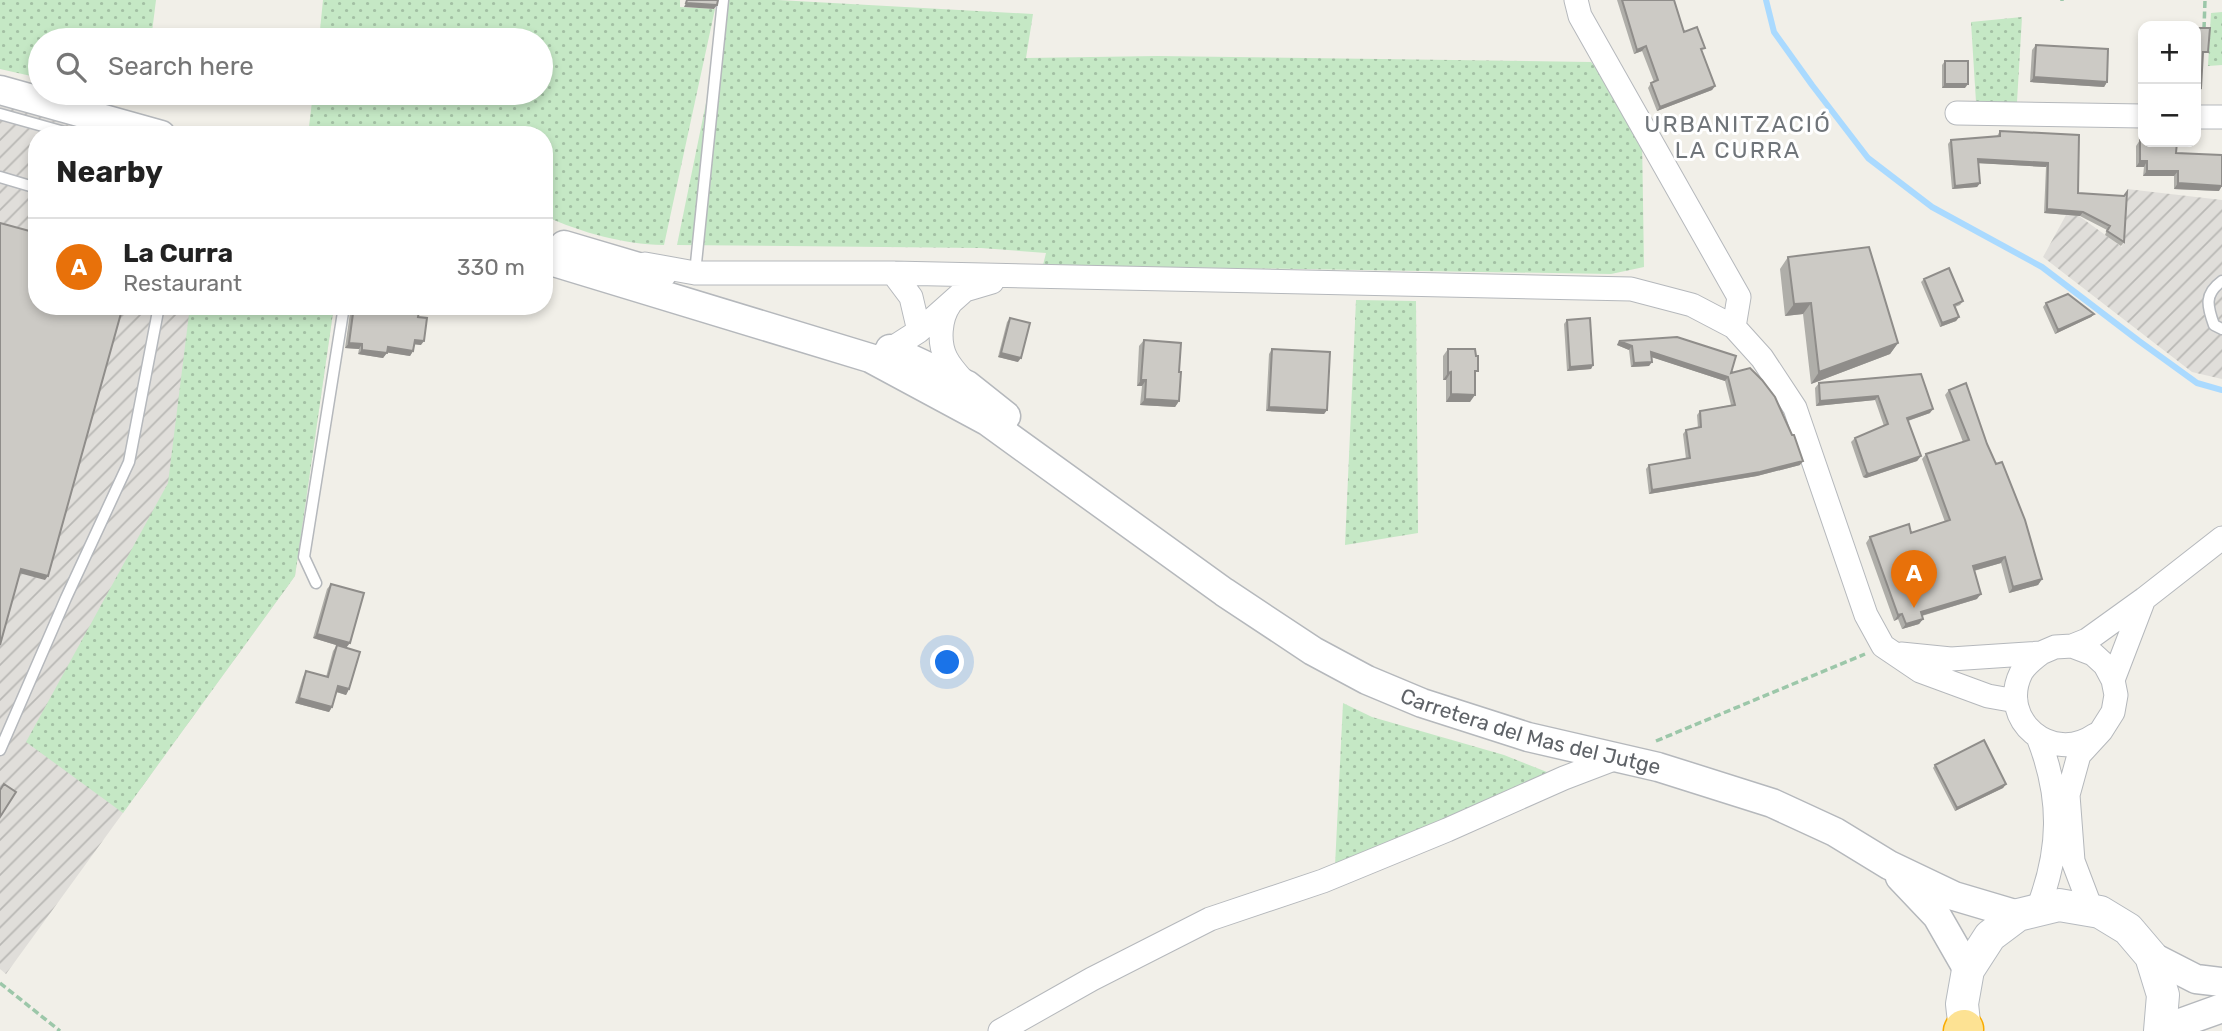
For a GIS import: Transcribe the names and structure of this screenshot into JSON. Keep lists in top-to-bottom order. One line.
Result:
{"streets":{"street":["Carretera del Mas del Jutge"]},"districts":["URBANITZACIÓ LA CURRA"],"page":{"map_buttons":["+","−"],"search":"Search here","heading":"Nearby","list":[{"mark":"A","name":"La Curra","note":"Restaurant","value":"330 m"}],"pins":"A"}}
